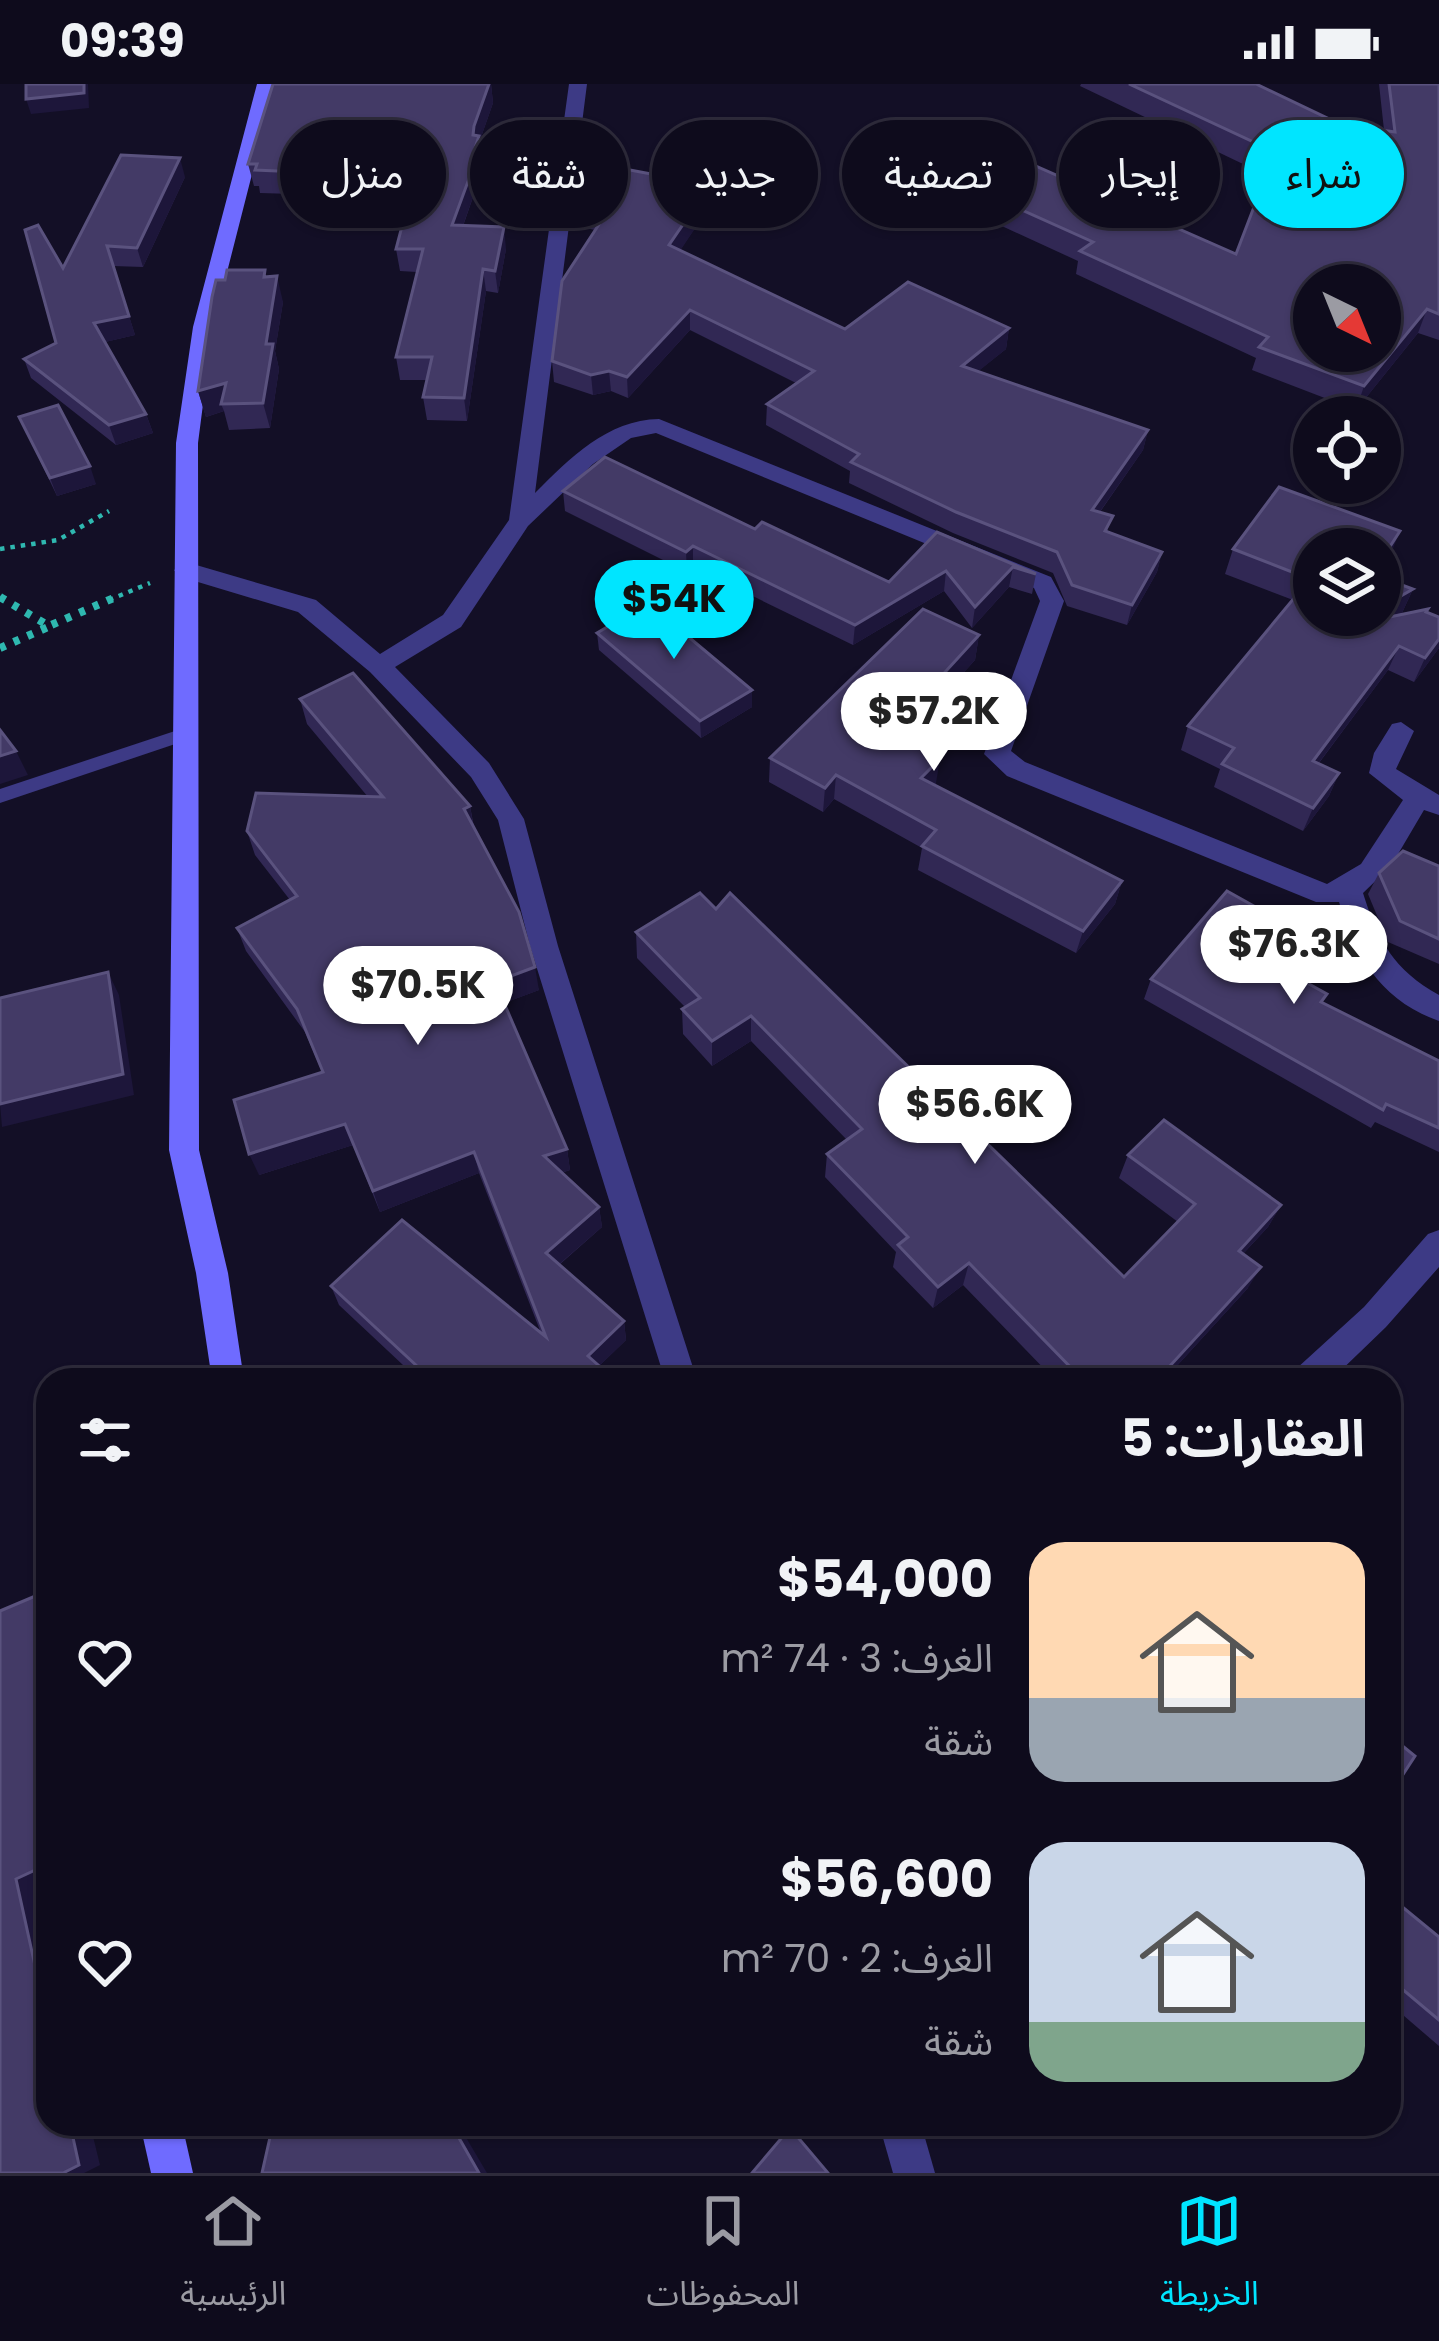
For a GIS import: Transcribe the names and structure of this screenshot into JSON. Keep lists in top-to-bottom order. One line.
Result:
{"north":"bottom right","page":{"status":"09:39","chip":["شراء","إيجار","تصفية","جديد","شقة","منزل"],"price":["$54K","$57.2K","$76.3K","$70.5K","$56.6K"],"heading":"العقارات: 5","list":[{"name":"$54,000","note":"الغرف: 3 · 74 m² · شقة"},{"name":"$56,600","note":"الغرف: 2 · 70 m² · شقة"}],"tabs":["الخريطة","المحفوظات","الرئيسية"]}}
